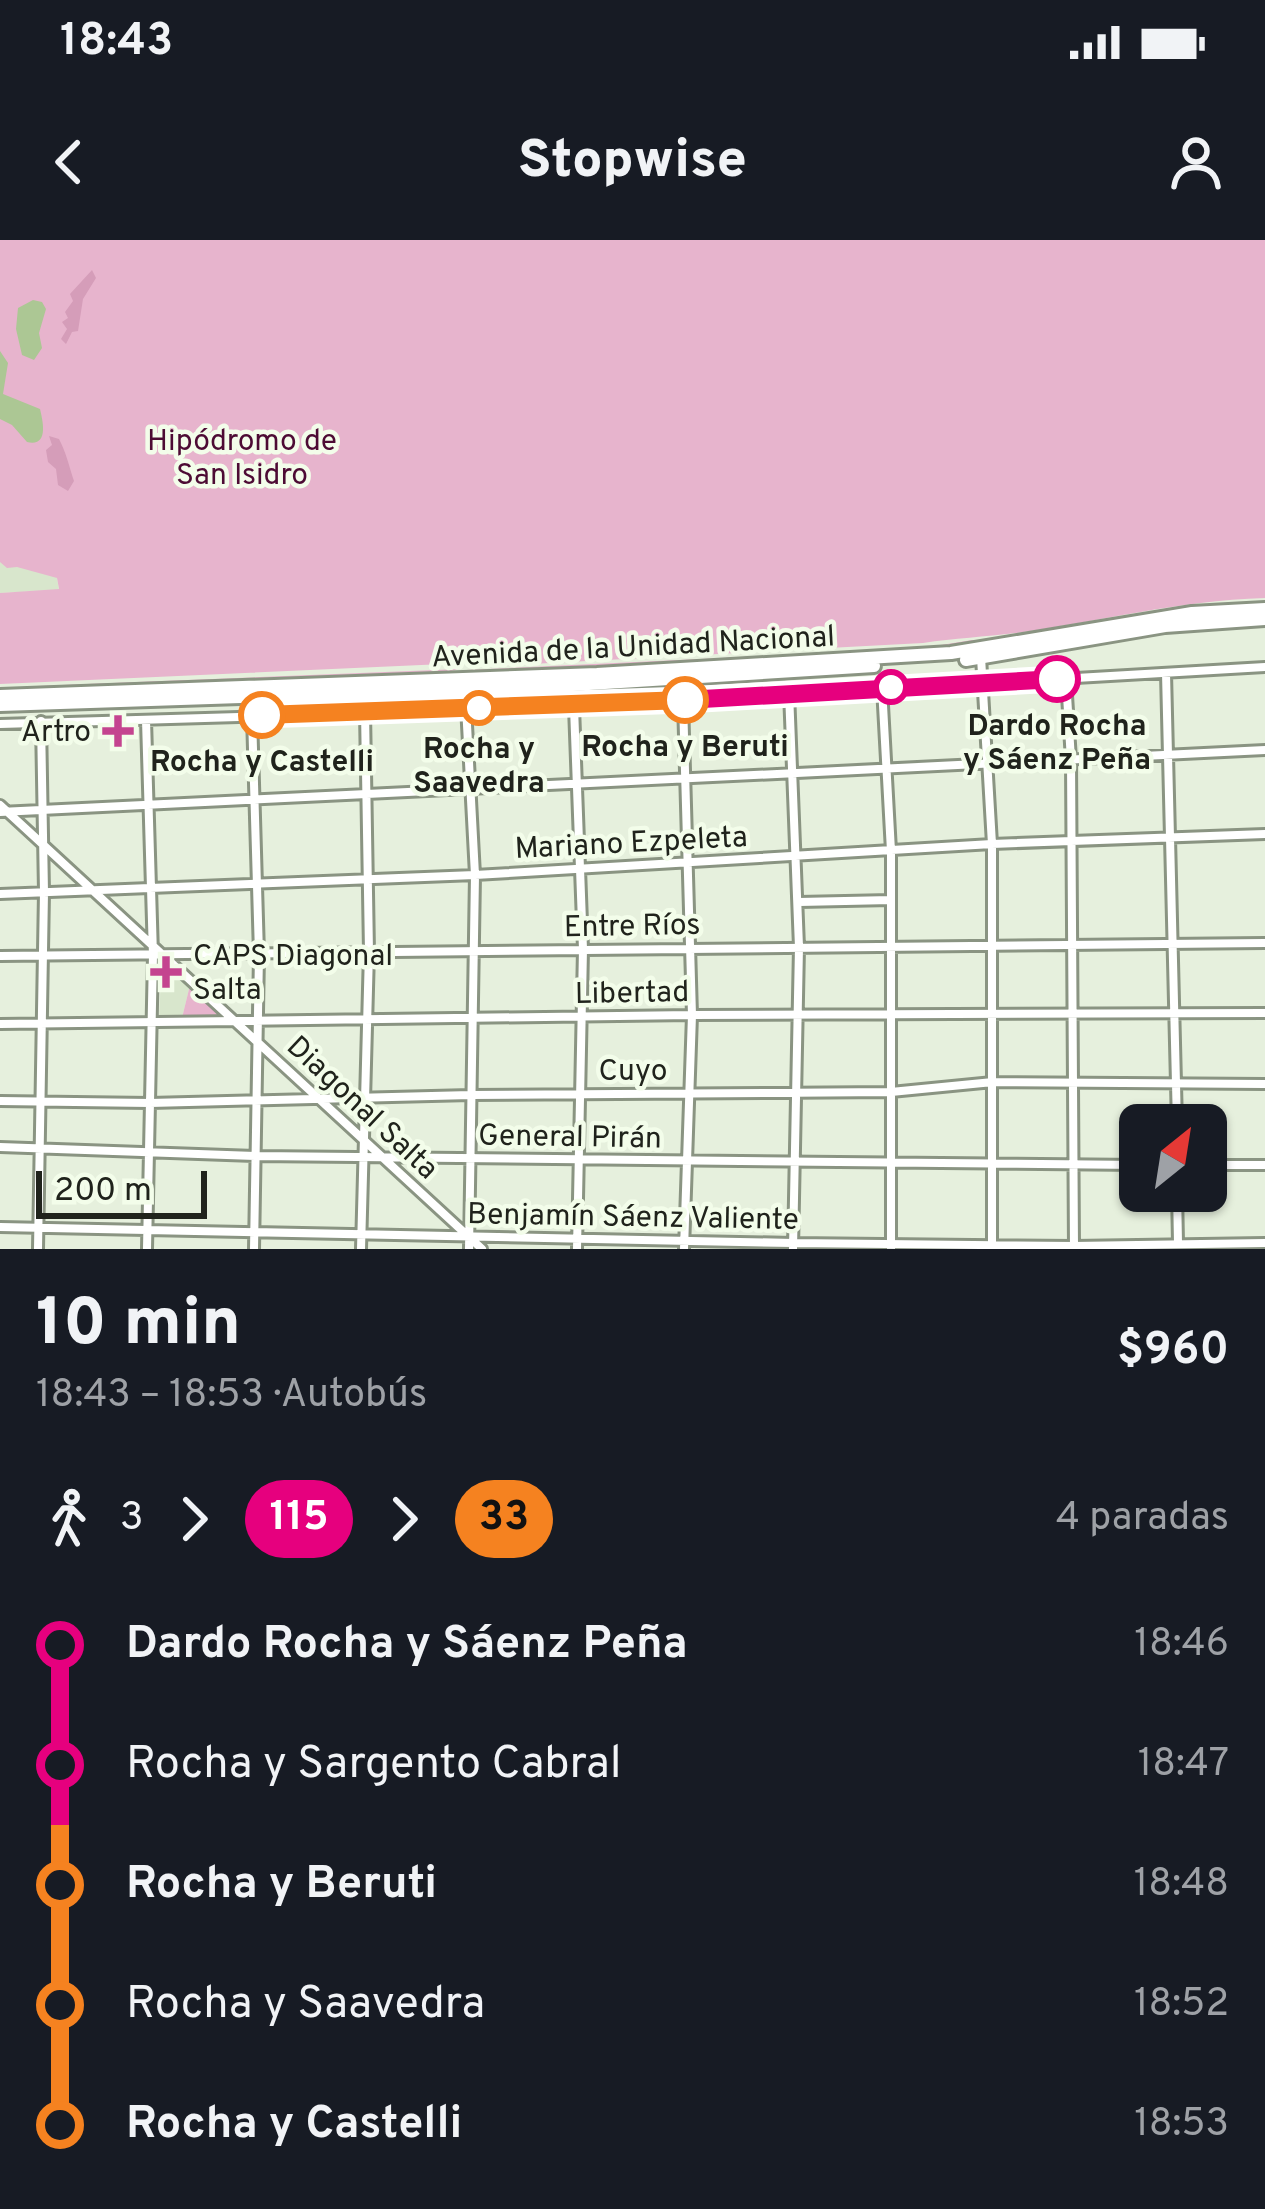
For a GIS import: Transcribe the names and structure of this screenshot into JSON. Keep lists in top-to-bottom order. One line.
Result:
{"streets":{"main road":["Avenida de la Unidad Nacional"],"street":["Mariano Ezpeleta","Entre Ríos","Libertad","Cuyo","Diagonal Salta","General Pirán","Benjamín Sáenz Valiente"]},"crossings":[["Mariano Ezpeleta","Diagonal Salta"],["Entre Ríos","Diagonal Salta"],["Libertad","Diagonal Salta"],["Cuyo","Diagonal Salta"],["Diagonal Salta","General Pirán"],["Diagonal Salta","Benjamín Sáenz Valiente"]],"parks":["Hipódromo de San Isidro"],"places":{"other":["Dardo Rocha y Sáenz Peña","Rocha y Beruti","Rocha y Saavedra","Rocha y Castelli"],"health":["Artro","CAPS Diagonal Salta"]},"lines":["bus line 115","bus line 33"],"scale_bar":"200 m","north":"top right","page":{"status":"18:43","header":"Stopwise","scale":"200 m","heading":["10 min","18:43 – 18:53 · Autobús","$960"],"legs":["3","115","33","4 paradas"],"list":[{"name":"Dardo Rocha y Sáenz Peña","value":"18:46"},{"name":"Rocha y Sargento Cabral","value":"18:47"},{"name":"Rocha y Beruti","value":"18:48"},{"name":"Rocha y Saavedra","value":"18:52"},{"name":"Rocha y Castelli","value":"18:53"}]}}
